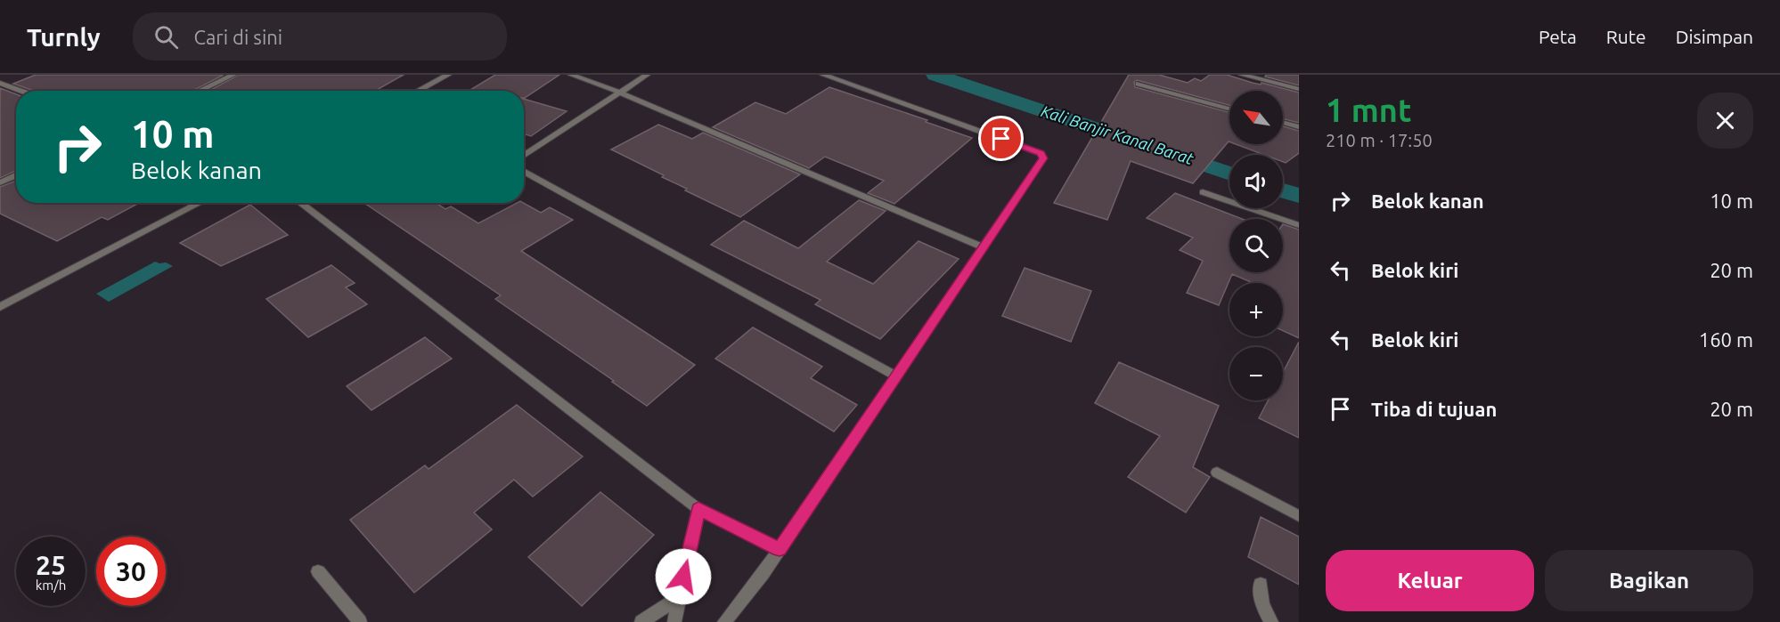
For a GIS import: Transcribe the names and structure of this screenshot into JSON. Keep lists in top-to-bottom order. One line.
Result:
{"water":["Kali Banjir Kanal Barat"],"north":"top left","page":{"header":"Turnly","search":"Cari di sini","nav":["Peta","Rute","Disimpan"],"heading":["1 mnt","210 m · 17:50"],"map_buttons":["+","−"],"turn":["10 m","Belok kanan"],"list":[{"name":"Belok kanan","value":"10 m"},{"name":"Belok kiri","value":"20 m"},{"name":"Belok kiri","value":"160 m"},{"name":"Tiba di tujuan","value":"20 m"}],"speed":"25 km/h","limit":"30","buttons":["Keluar","Bagikan"]}}
